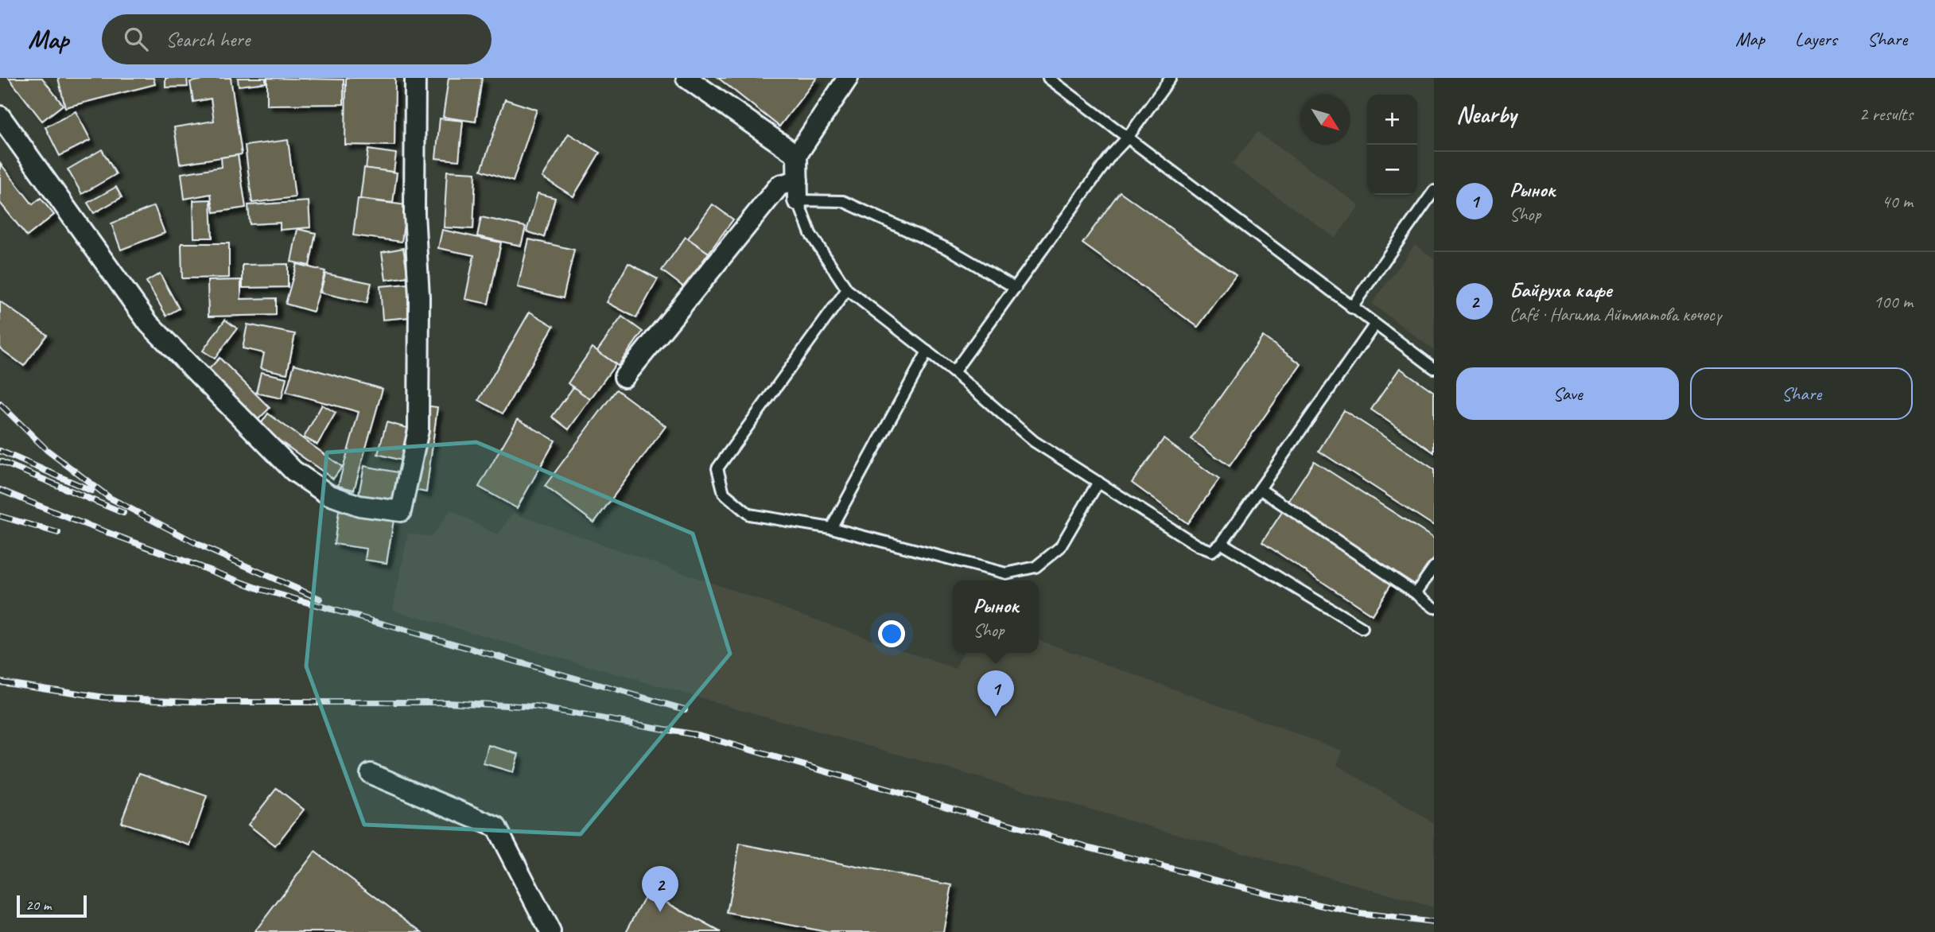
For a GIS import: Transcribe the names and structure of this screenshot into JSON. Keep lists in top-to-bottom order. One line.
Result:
{"scale_bar":"20 m","north":"bottom right","page":{"header":"Map","search":"Search here","nav":["Map","Layers","Share"],"heading":["Nearby","2 results"],"map_buttons":["+","−"],"list":[{"mark":"1","name":"Рынок","note":"Shop","value":"40 m"},{"mark":"2","name":"Байруха кафе","note":"Café · Нагима Айтматова көчөсү","value":"100 m"}],"buttons":["Save","Share"],"popup":["Рынок","Shop"],"pins":["1","2"],"scale":"20 m"}}
